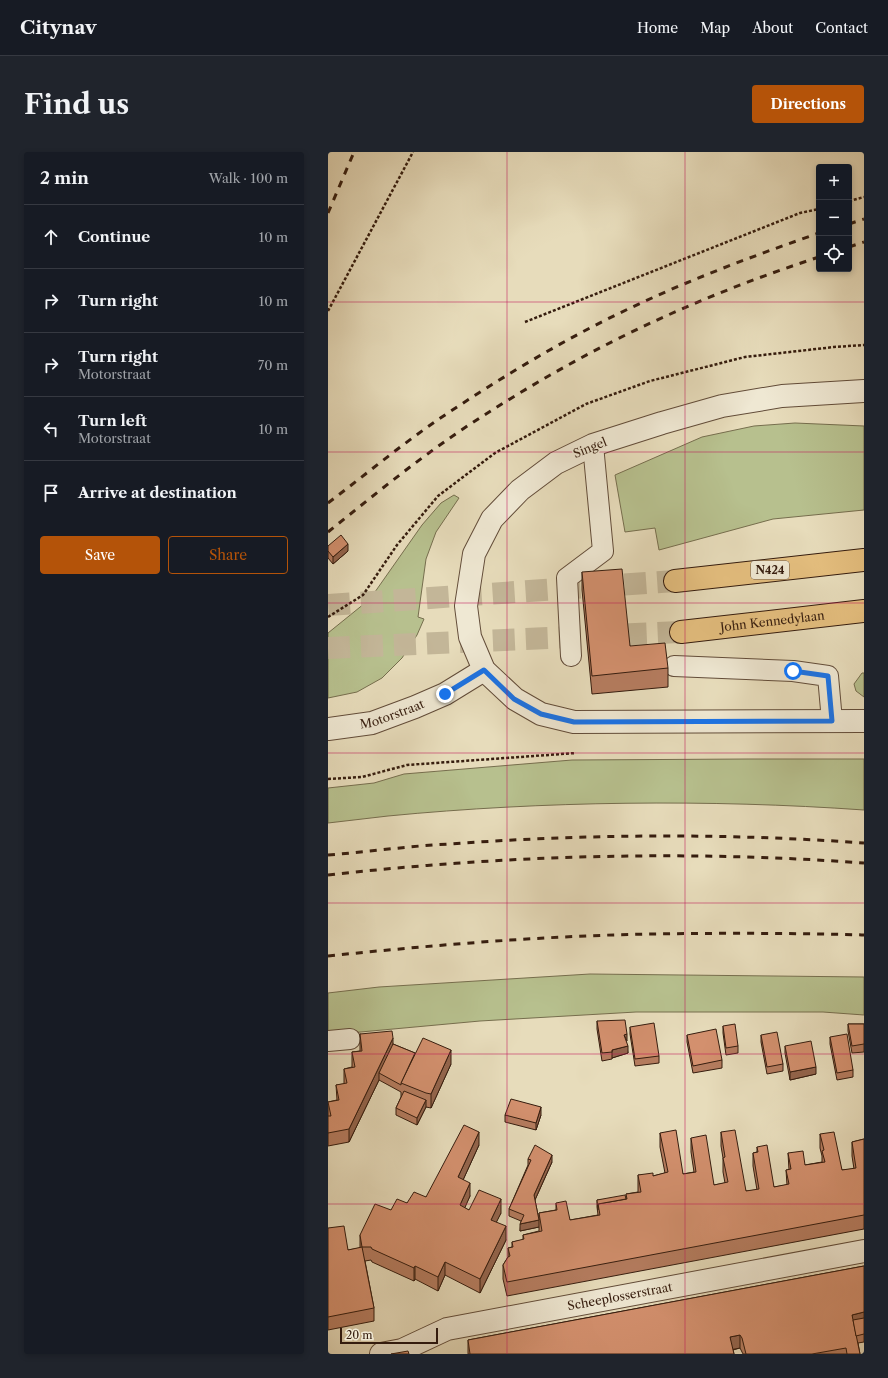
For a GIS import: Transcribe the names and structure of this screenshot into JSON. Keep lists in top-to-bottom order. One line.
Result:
{"streets":{"highway":["N424","John Kennedylaan"],"street":["Singel","Motorstraat","Scheeplosserstraat"]},"crossings":[["Singel","Motorstraat"]],"scale_bar":"20 m","page":{"header":"Citynav","nav":["Home","Map","About","Contact"],"buttons":["Directions",["Save","Share"]],"title":"Find us","heading":["2 min","Walk · 100 m"],"map_buttons":["+","−"],"list":[["Continue","10 m"],["Turn right","10 m"],["Turn right","Motorstraat","70 m"],["Turn left","Motorstraat","10 m"],"Arrive at destination"],"scale":"20 m"}}
